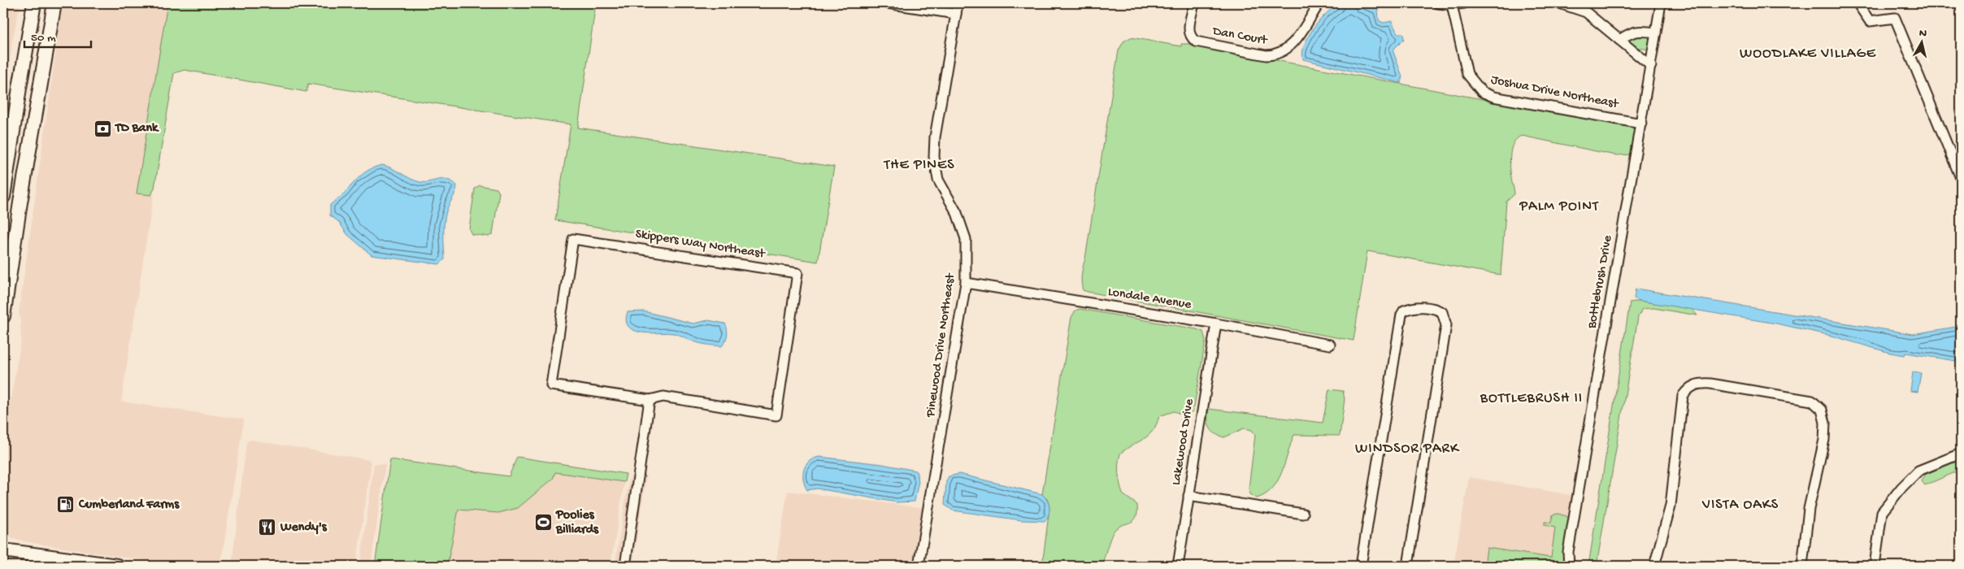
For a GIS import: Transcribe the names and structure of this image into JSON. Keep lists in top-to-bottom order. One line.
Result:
{"streets":{"street":["Dan Court","Joshua Drive Northeast","Skippers Way Northeast","Bottlebrush Drive","Londale Avenue","Pinewood Drive Northeast","Lakewood Drive"]},"crossings":[["Joshua Drive Northeast","Bottlebrush Drive"],["Londale Avenue","Pinewood Drive Northeast"],["Londale Avenue","Lakewood Drive"]],"districts":["WOODLAKE VILLAGE","THE PINES","PALM POINT","BOTTLEBRUSH II","WINDSOR PARK","VISTA OAKS"],"places":{"bank":["TD Bank"],"fuel station":["Cumberland Farms"],"sports":["Poolies Billiards"],"restaurant":["Wendy's"]},"scale_bar":"50 m","north":"top"}
